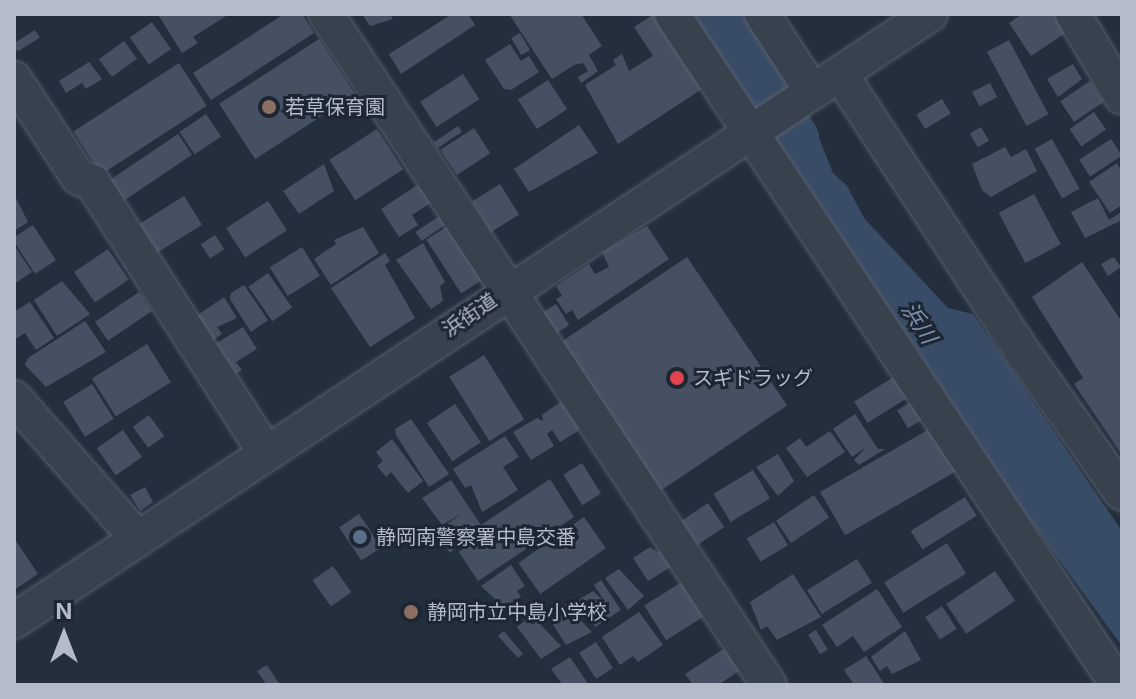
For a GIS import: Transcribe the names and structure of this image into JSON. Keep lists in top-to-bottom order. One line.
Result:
{"streets":{"street":["浜街道"]},"water":["浜川"],"places":["若草保育園","スギドラッグ","静岡南警察署中島交番","静岡市立中島小学校"],"north":"top"}
